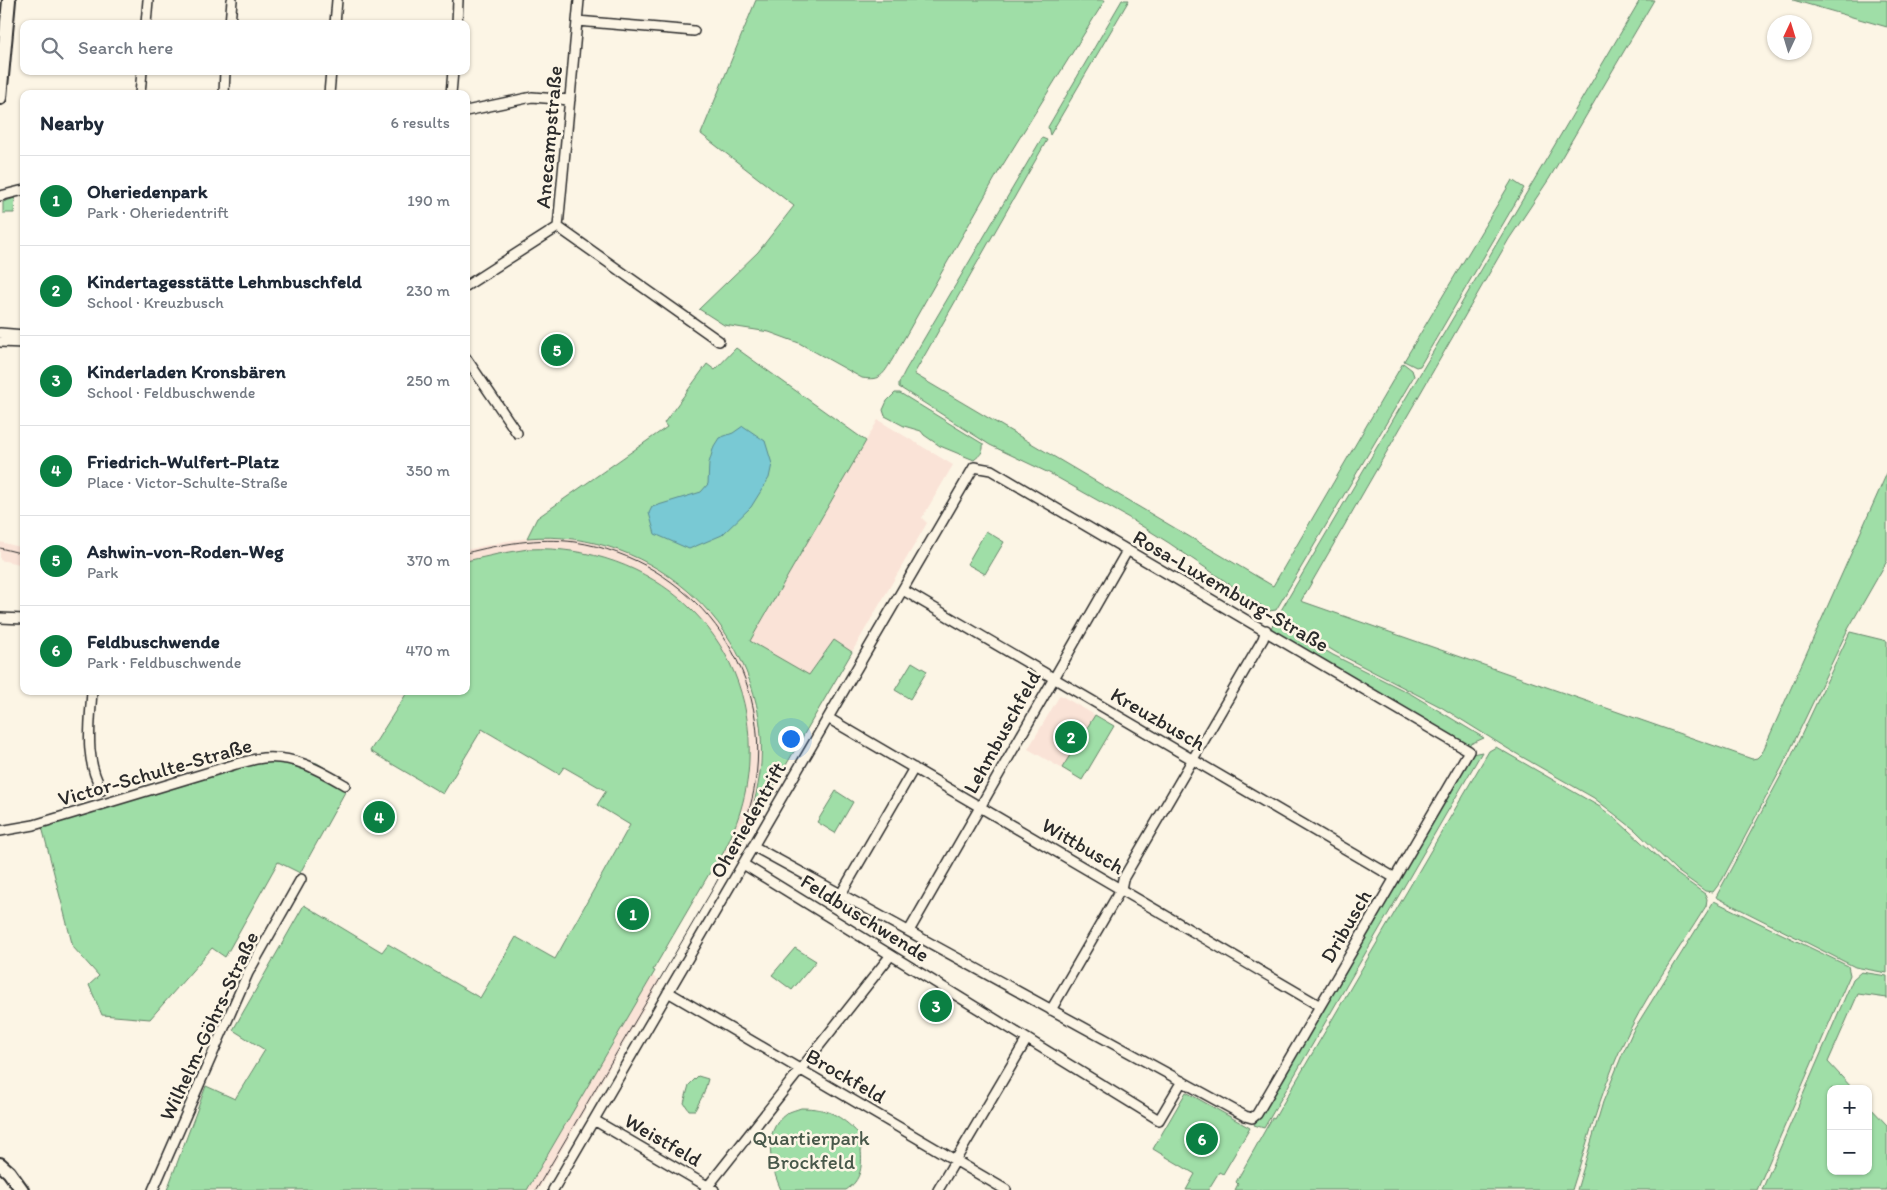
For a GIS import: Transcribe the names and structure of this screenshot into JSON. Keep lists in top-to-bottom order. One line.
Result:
{"streets":{"street":["Anecampstraße","Rosa-Luxemburg-Straße","Kreuzbusch","Lehmbuschfeld","Victor-Schulte-Straße","Oheriedentrift","Wittbusch","Feldbuschwende","Dribusch","Wilhelm-Göhrs-Straße","Brockfeld","Weistfeld"]},"crossings":[["Rosa-Luxemburg-Straße","Lehmbuschfeld"],["Rosa-Luxemburg-Straße","Oheriedentrift"],["Rosa-Luxemburg-Straße","Dribusch"],["Kreuzbusch","Lehmbuschfeld"],["Kreuzbusch","Oheriedentrift"],["Kreuzbusch","Dribusch"],["Lehmbuschfeld","Wittbusch"],["Lehmbuschfeld","Feldbuschwende"],["Oheriedentrift","Wittbusch"],["Oheriedentrift","Feldbuschwende"],["Oheriedentrift","Brockfeld"],["Oheriedentrift","Weistfeld"],["Wittbusch","Dribusch"],["Feldbuschwende","Dribusch"]],"parks":["Quartierpark Brockfeld"],"north":"top","page":{"search":"Search here","heading":["Nearby","6 results"],"list":[{"mark":"1","name":"Oheriedenpark","note":"Park · Oheriedentrift","value":"190 m"},{"mark":"2","name":"Kindertagesstätte Lehmbuschfeld","note":"School · Kreuzbusch","value":"230 m"},{"mark":"3","name":"Kinderladen Kronsbären","note":"School · Feldbuschwende","value":"250 m"},{"mark":"4","name":"Friedrich-Wulfert-Platz","note":"Place · Victor-Schulte-Straße","value":"350 m"},{"mark":"5","name":"Ashwin-von-Roden-Weg","note":"Park","value":"370 m"},{"mark":"6","name":"Feldbuschwende","note":"Park · Feldbuschwende","value":"470 m"}],"pins":["5","2","4","1","3","6"],"map_buttons":["+","−"]}}
